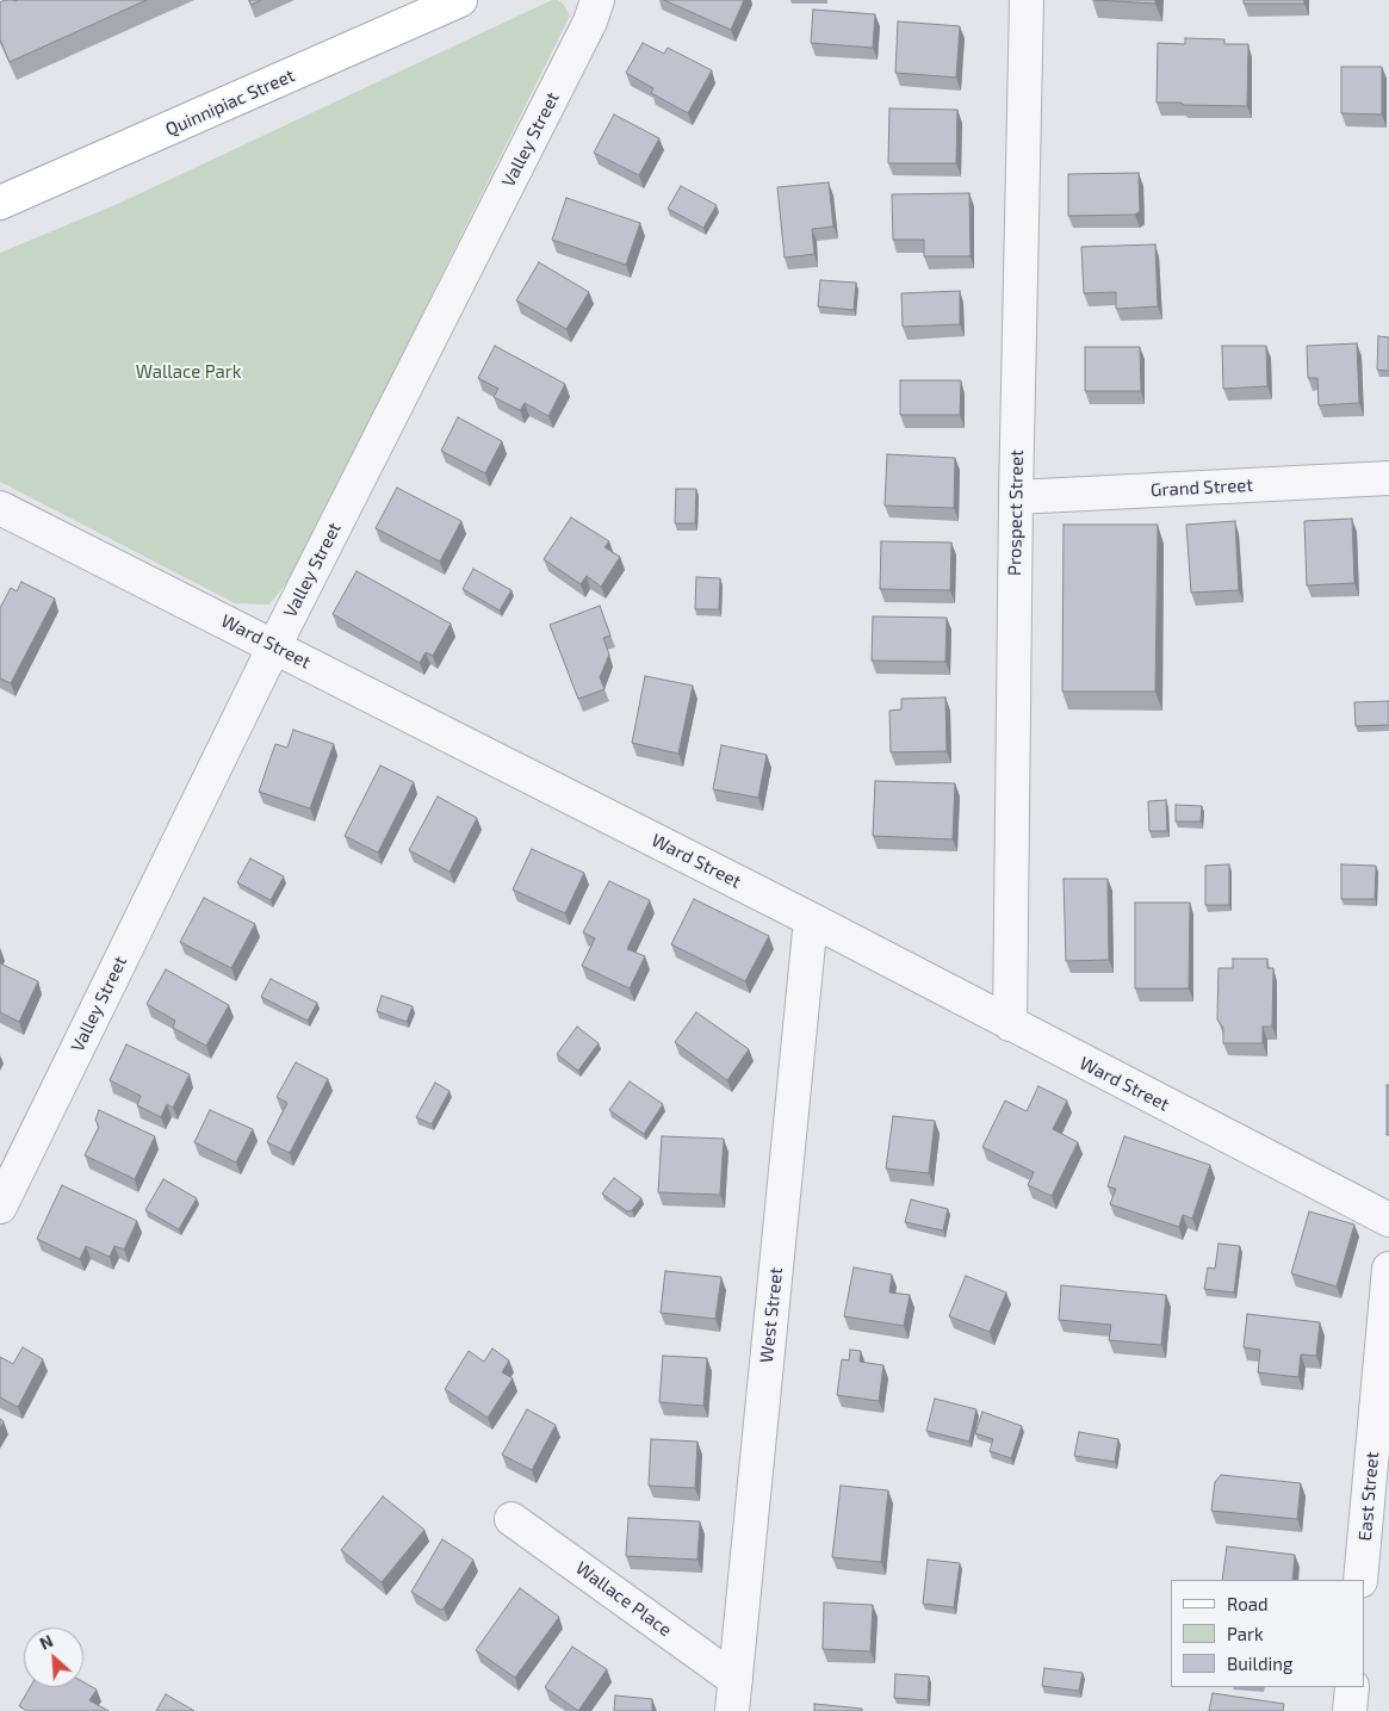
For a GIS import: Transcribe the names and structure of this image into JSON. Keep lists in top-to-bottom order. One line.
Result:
{"streets":{"main road":["Quinnipiac Street"],"street":["Valley Street","Grand Street","Prospect Street","Ward Street","West Street","East Street","Wallace Place"]},"crossings":[["Valley Street","Ward Street"],["Grand Street","Prospect Street"],["Prospect Street","Ward Street"],["Ward Street","West Street"],["West Street","Wallace Place"]],"parks":["Wallace Park"],"legend":["Road","Park","Building"],"north":"top left"}
